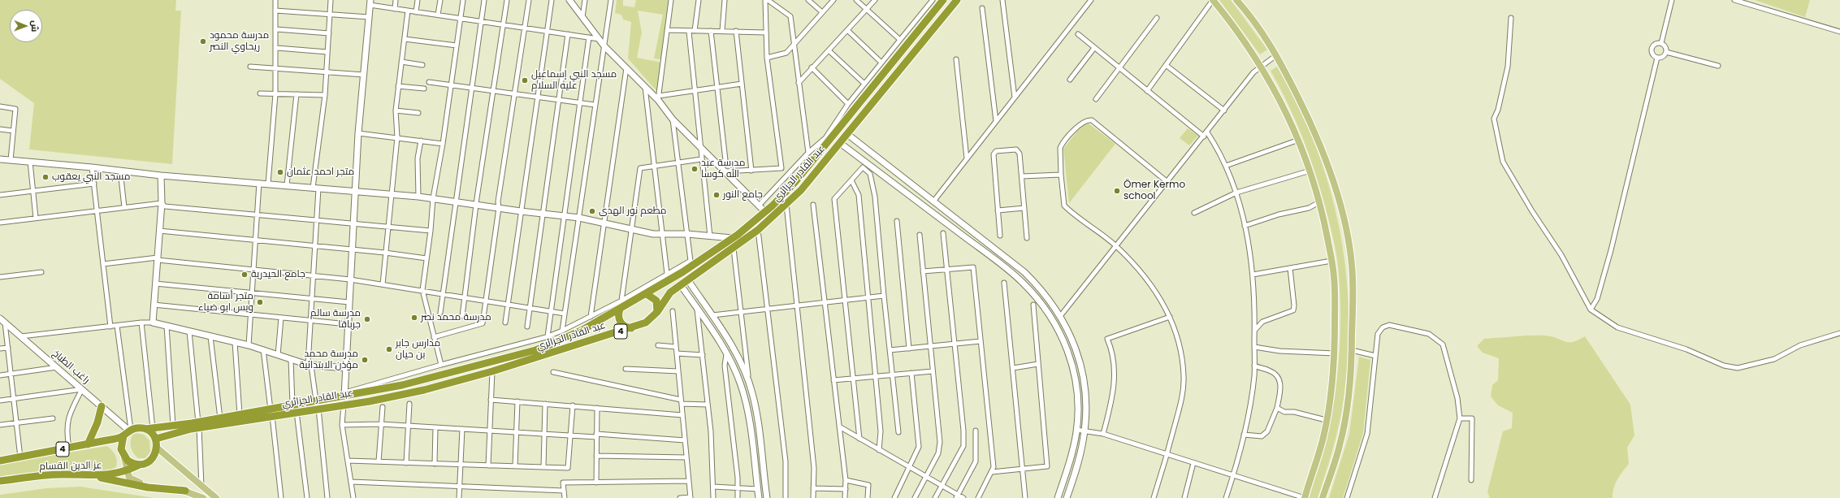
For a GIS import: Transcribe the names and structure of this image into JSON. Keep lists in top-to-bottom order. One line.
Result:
{"streets":{"highway":["عبد القادر الجزائري","4","عز الدين القسام"],"street":["راغب الطباخ"]},"crossings":[["عبد القادر الجزائري","راغب الطباخ"],["عبد القادر الجزائري","عز الدين القسام"],["راغب الطباخ","عز الدين القسام"]],"places":["مدرسة محمود ريحاوي النصر","مسجد النبي إسماعيل عليه السلام","مدرسة عبد الله كوسا","متجر احمد عثمان","مسجد النبي يعقوب","Ömer Kermo school","جامع النور","مطعم نور الهدى","جامع الحيدرية","متجر أسامة ويس ابو ضياء","مدرسة محمد نصر","مدرسة سالم جرباقا","مدارس جابر بن حيان","مدرسة محمد مؤذن الابتدائية"],"north":"right"}
